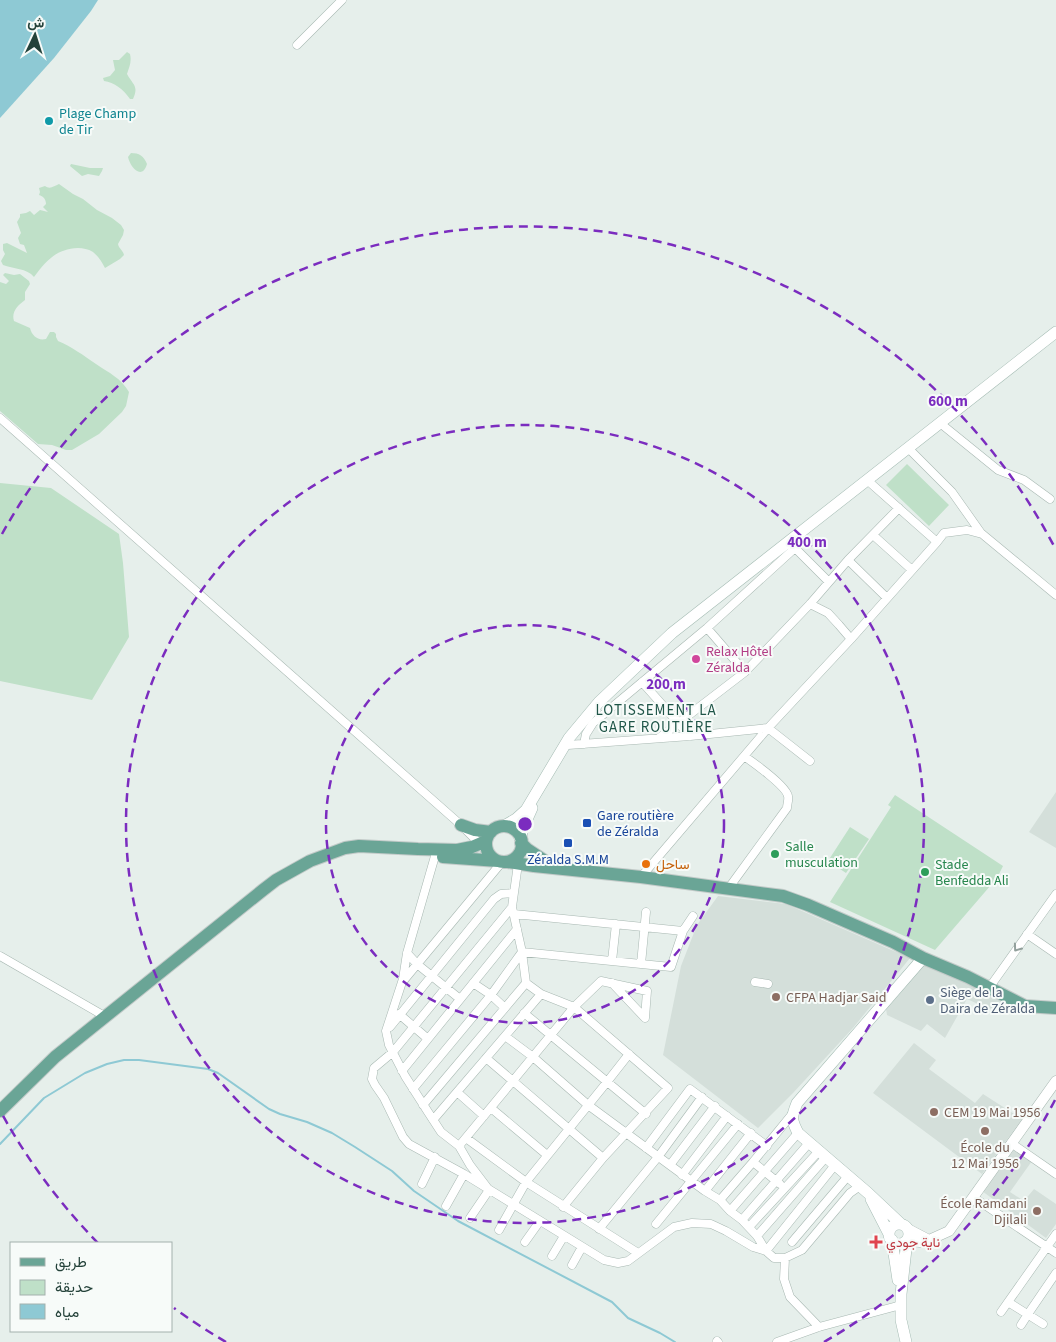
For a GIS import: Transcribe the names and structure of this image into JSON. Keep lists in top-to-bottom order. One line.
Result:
{"districts":["LOTISSEMENT LA GARE ROUTIÈRE"],"places":{"other":["Plage Champ de Tir","Relax Hôtel Zéralda","Salle musculation","ساحل","Stade Benfedda Ali","CFPA Hadjar Said","Siège de la Daira de Zéralda","CEM 19 Mai 1956","École du 12 Mai 1956","École Ramdani Djilali"],"transit":["Gare routière de Zéralda","Zéralda S.M.M"],"health":["ناية جودي"]},"legend":["طريق","حديقة","مياه"],"north":"top","rings":["600 m","400 m","200 m"]}
